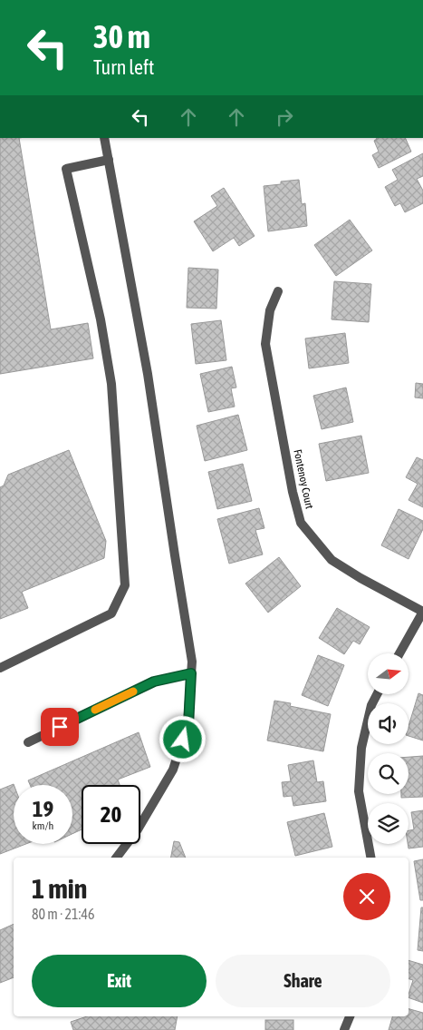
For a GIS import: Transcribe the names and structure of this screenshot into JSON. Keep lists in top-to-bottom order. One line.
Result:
{"streets":{"street":["Fontenoy Court"]},"north":"right","page":{"turn":["30 m","Turn left"],"speed":"19 km/h","limit":"20","heading":["1 min","80 m · 21:46"],"buttons":["Exit","Share"]}}
